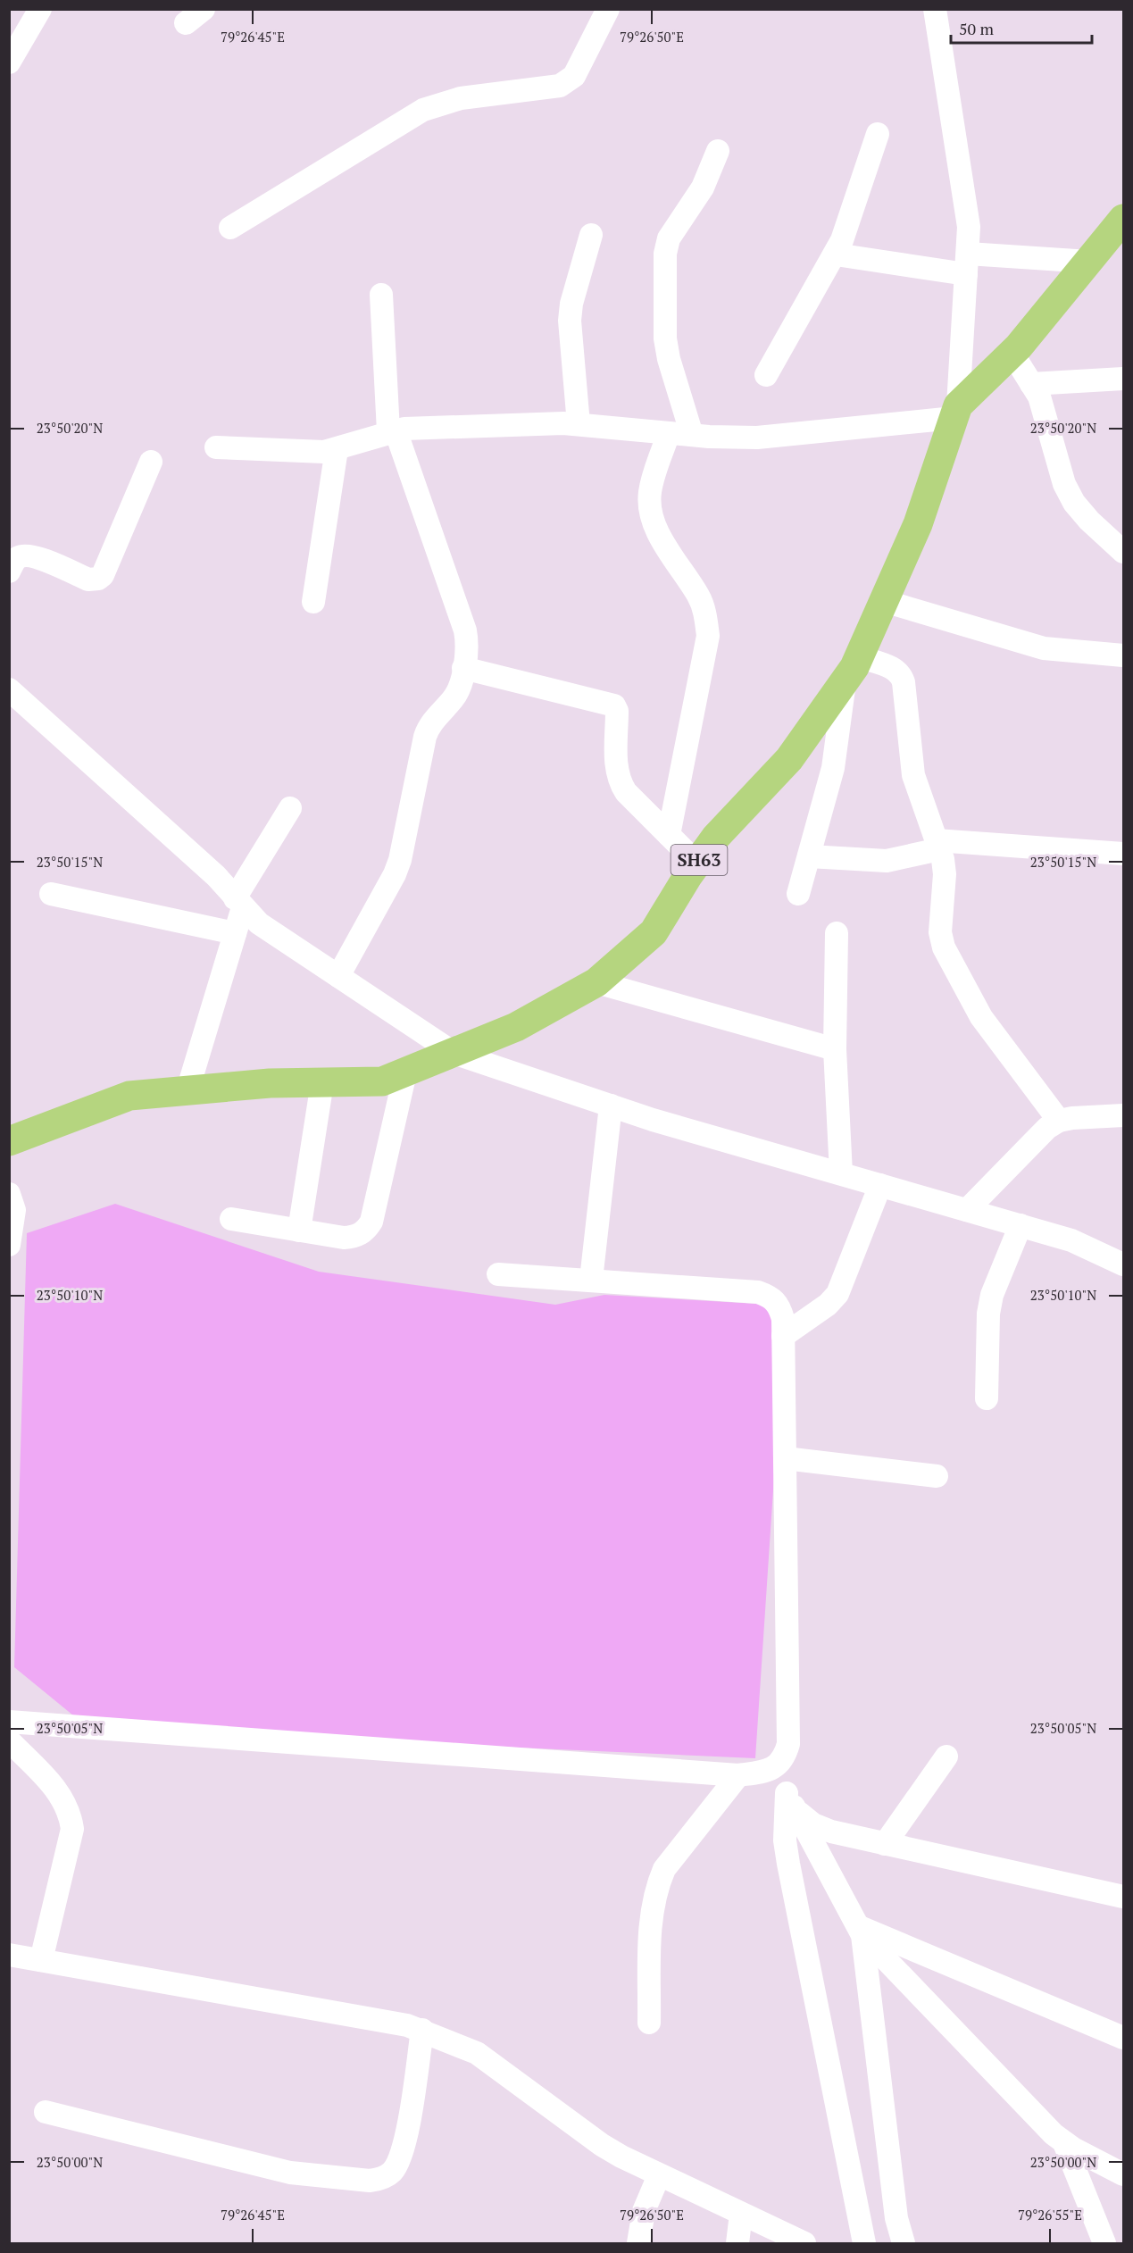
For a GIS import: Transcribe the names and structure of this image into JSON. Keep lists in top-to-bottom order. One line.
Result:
{"streets":{"main road":["SH63"]},"scale_bar":"50 m","coordinates":["79°26'45\"E","79°26'50\"E","23°50'20\"N","23°50'15\"N","23°50'10\"N","23°50'05\"N","23°50'00\"N","79°26'55\"E"]}
